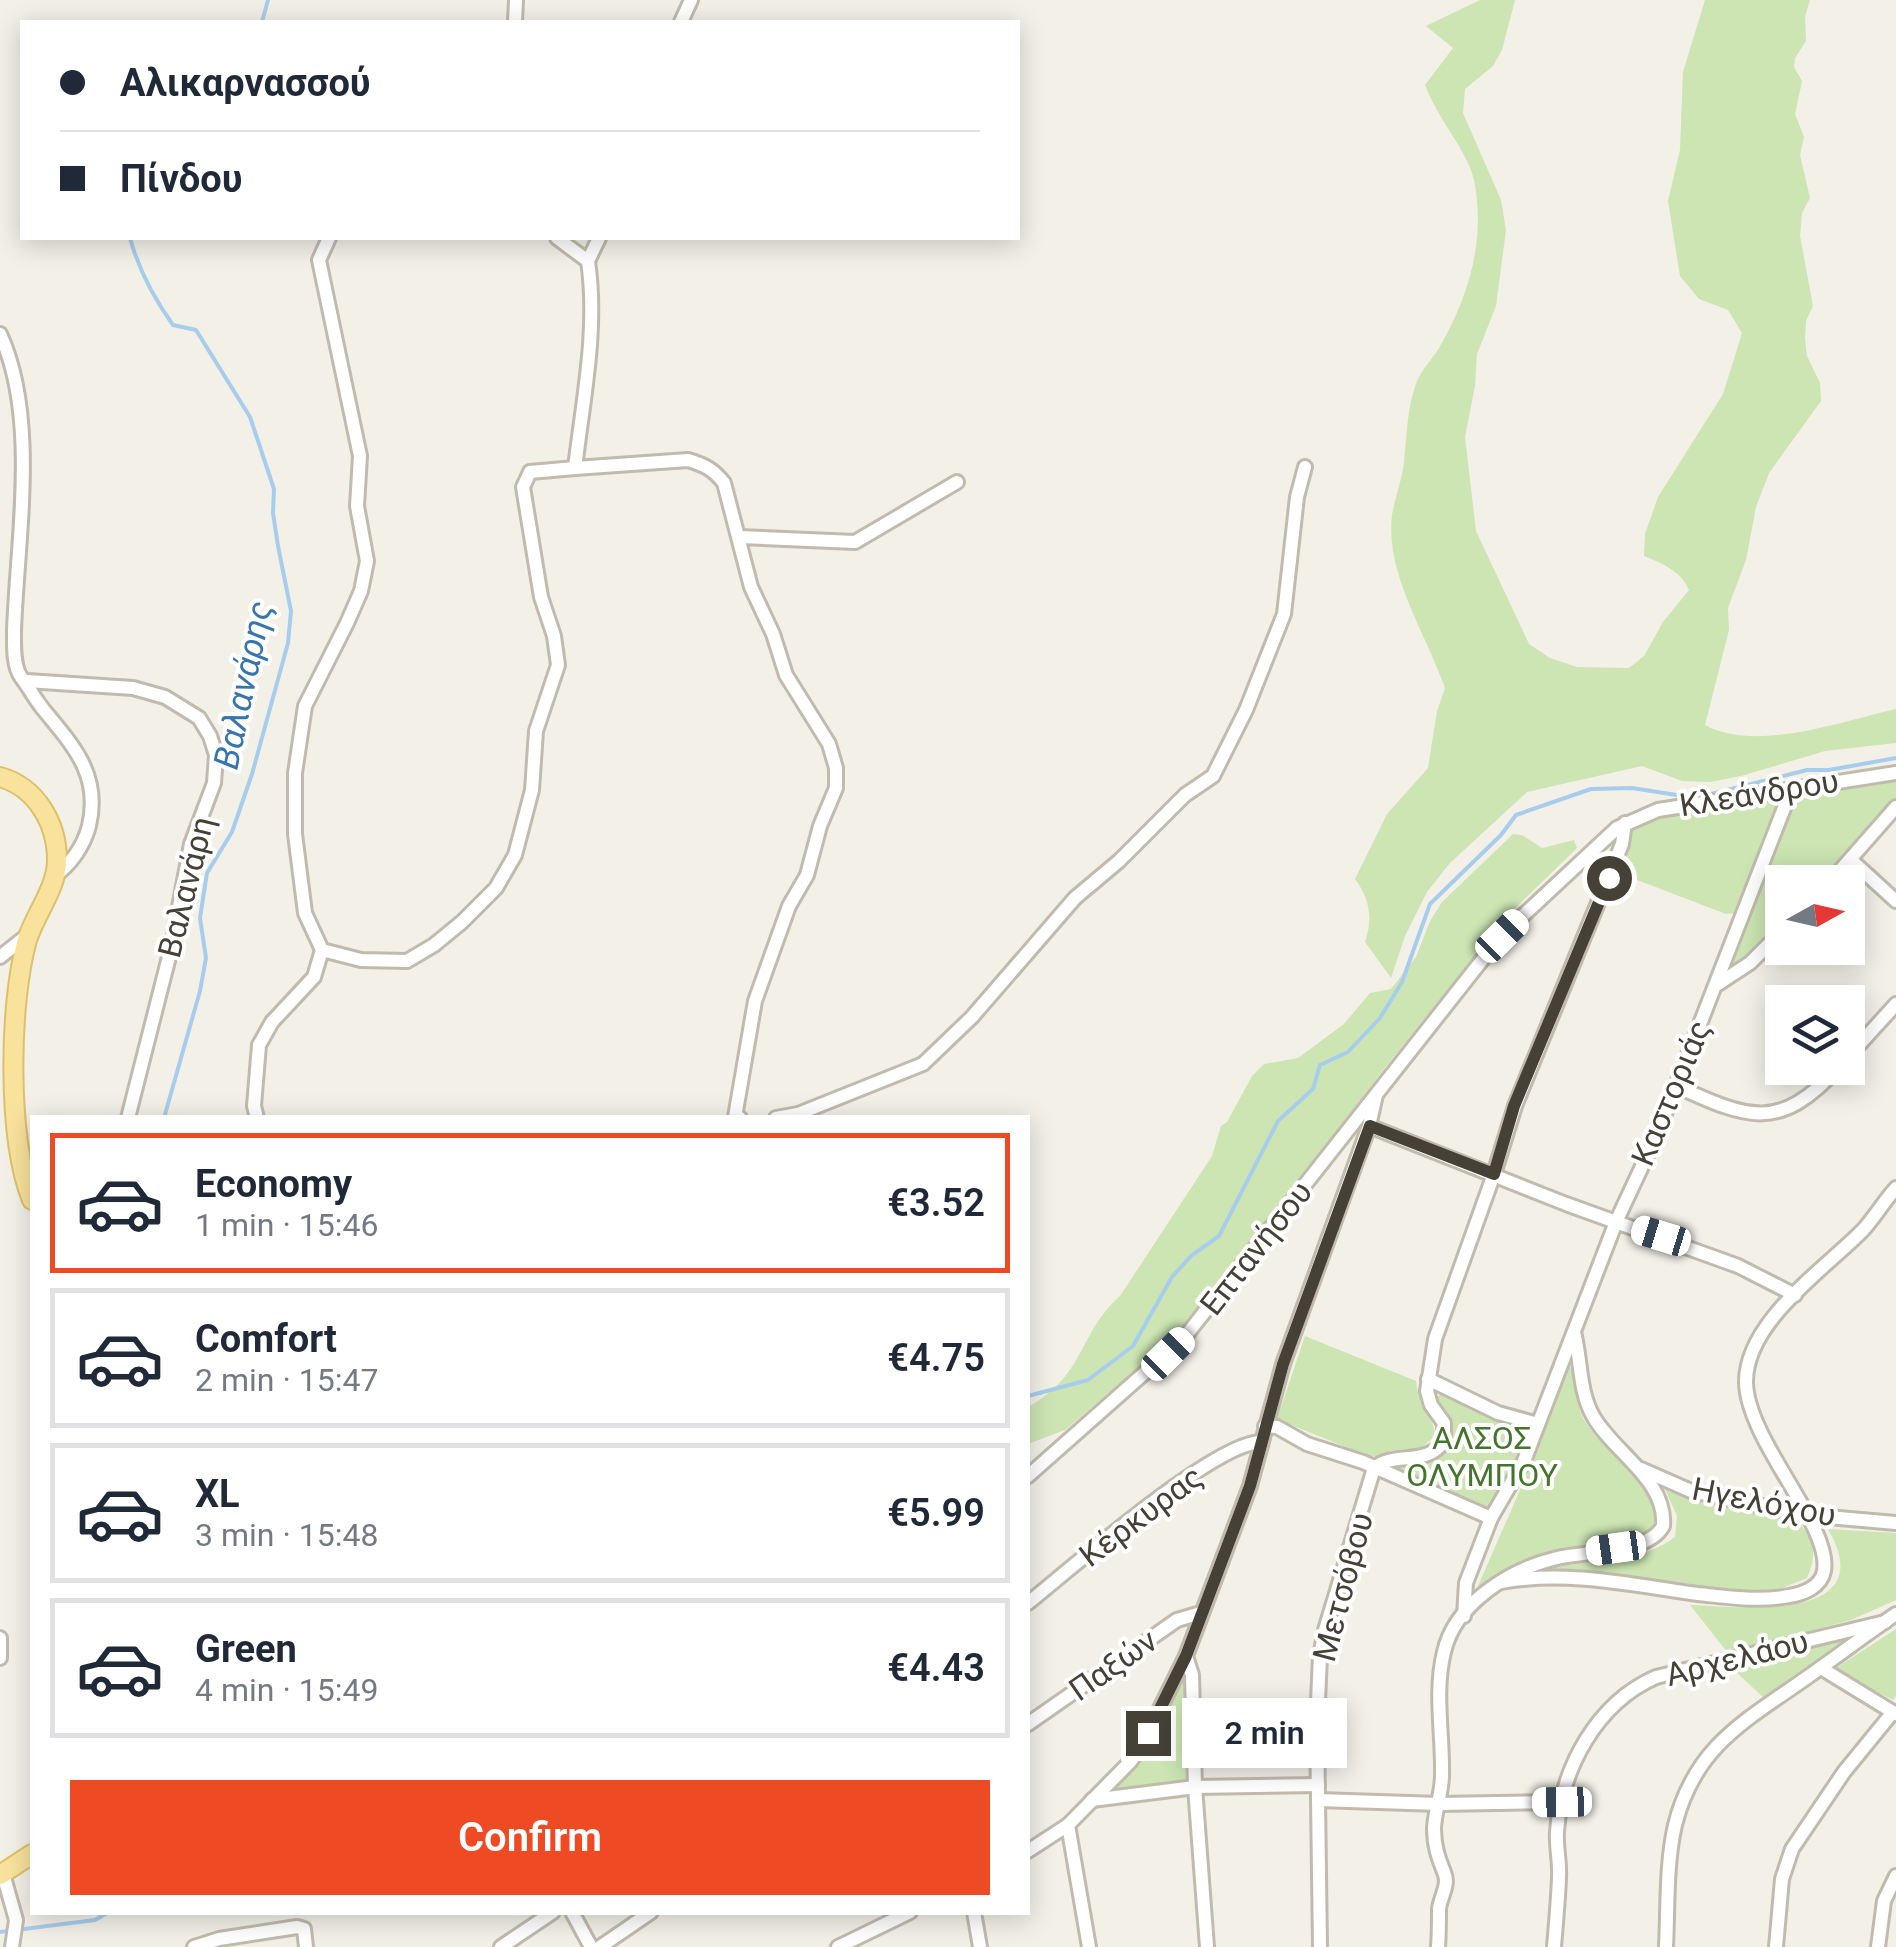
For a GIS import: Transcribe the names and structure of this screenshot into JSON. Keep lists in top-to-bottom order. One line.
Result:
{"streets":{"street":["Κλεάνδρου","Βαλανάρη","Καστοριάς","Επτανήσου","Ηγελόχου","Κέρκυρας","Μετσόβου","Αρχελάου","Παξών"]},"crossings":[["Κλεάνδρου","Καστοριάς"],["Κλεάνδρου","Επτανήσου"],["Καστοριάς","Ηγελόχου"]],"water":["Βαλανάρης"],"parks":["ΑΛΣΟΣ ΟΛΥΜΠΟΥ"],"north":"right","page":{"banner":["Αλικαρνασσού","Πίνδου"],"list":[{"name":"Economy","note":"1 min · 15:46","value":"€3.52"},{"name":"Comfort","note":"2 min · 15:47","value":"€4.75"},{"name":"XL","note":"3 min · 15:48","value":"€5.99"},{"name":"Green","note":"4 min · 15:49","value":"€4.43"}],"bubble":"2 min","buttons":"Confirm"}}
